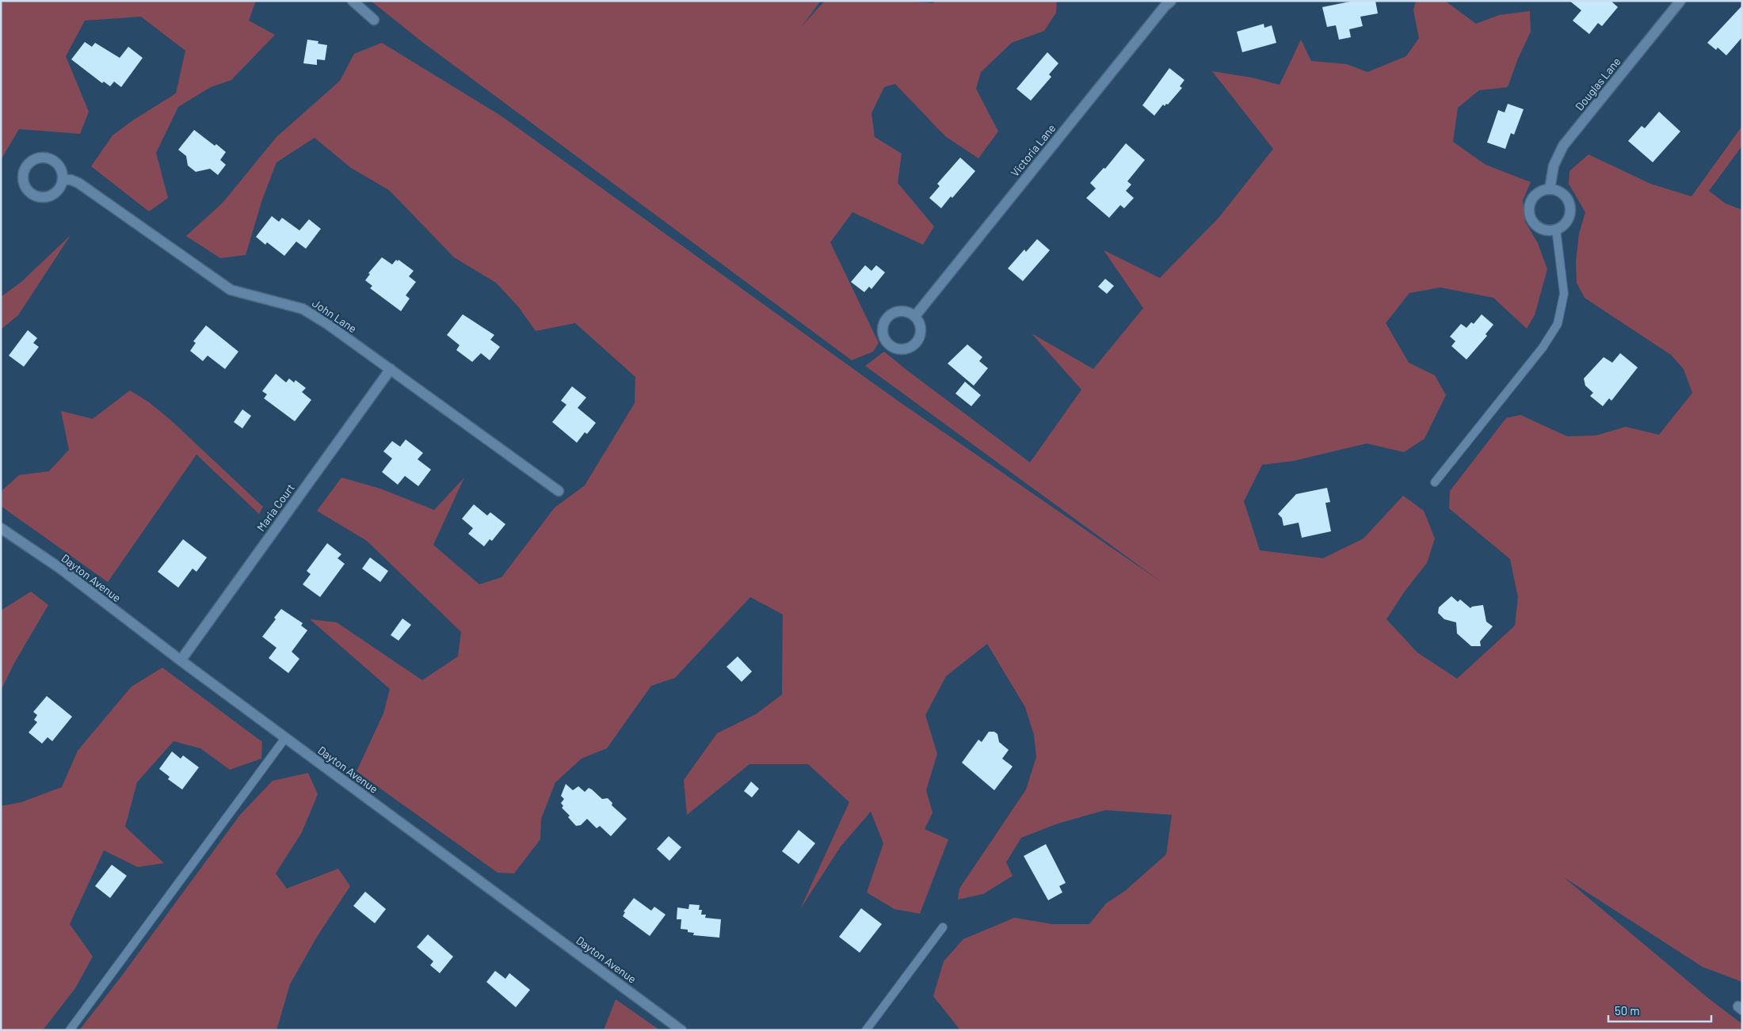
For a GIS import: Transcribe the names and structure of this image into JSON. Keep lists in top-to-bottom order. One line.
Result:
{"streets":{"street":["Douglas Lane","Victoria Lane","John Lane","Maria Court","Dayton Avenue"]},"crossings":[["John Lane","Maria Court"],["Maria Court","Dayton Avenue"]],"scale_bar":"50 m"}
